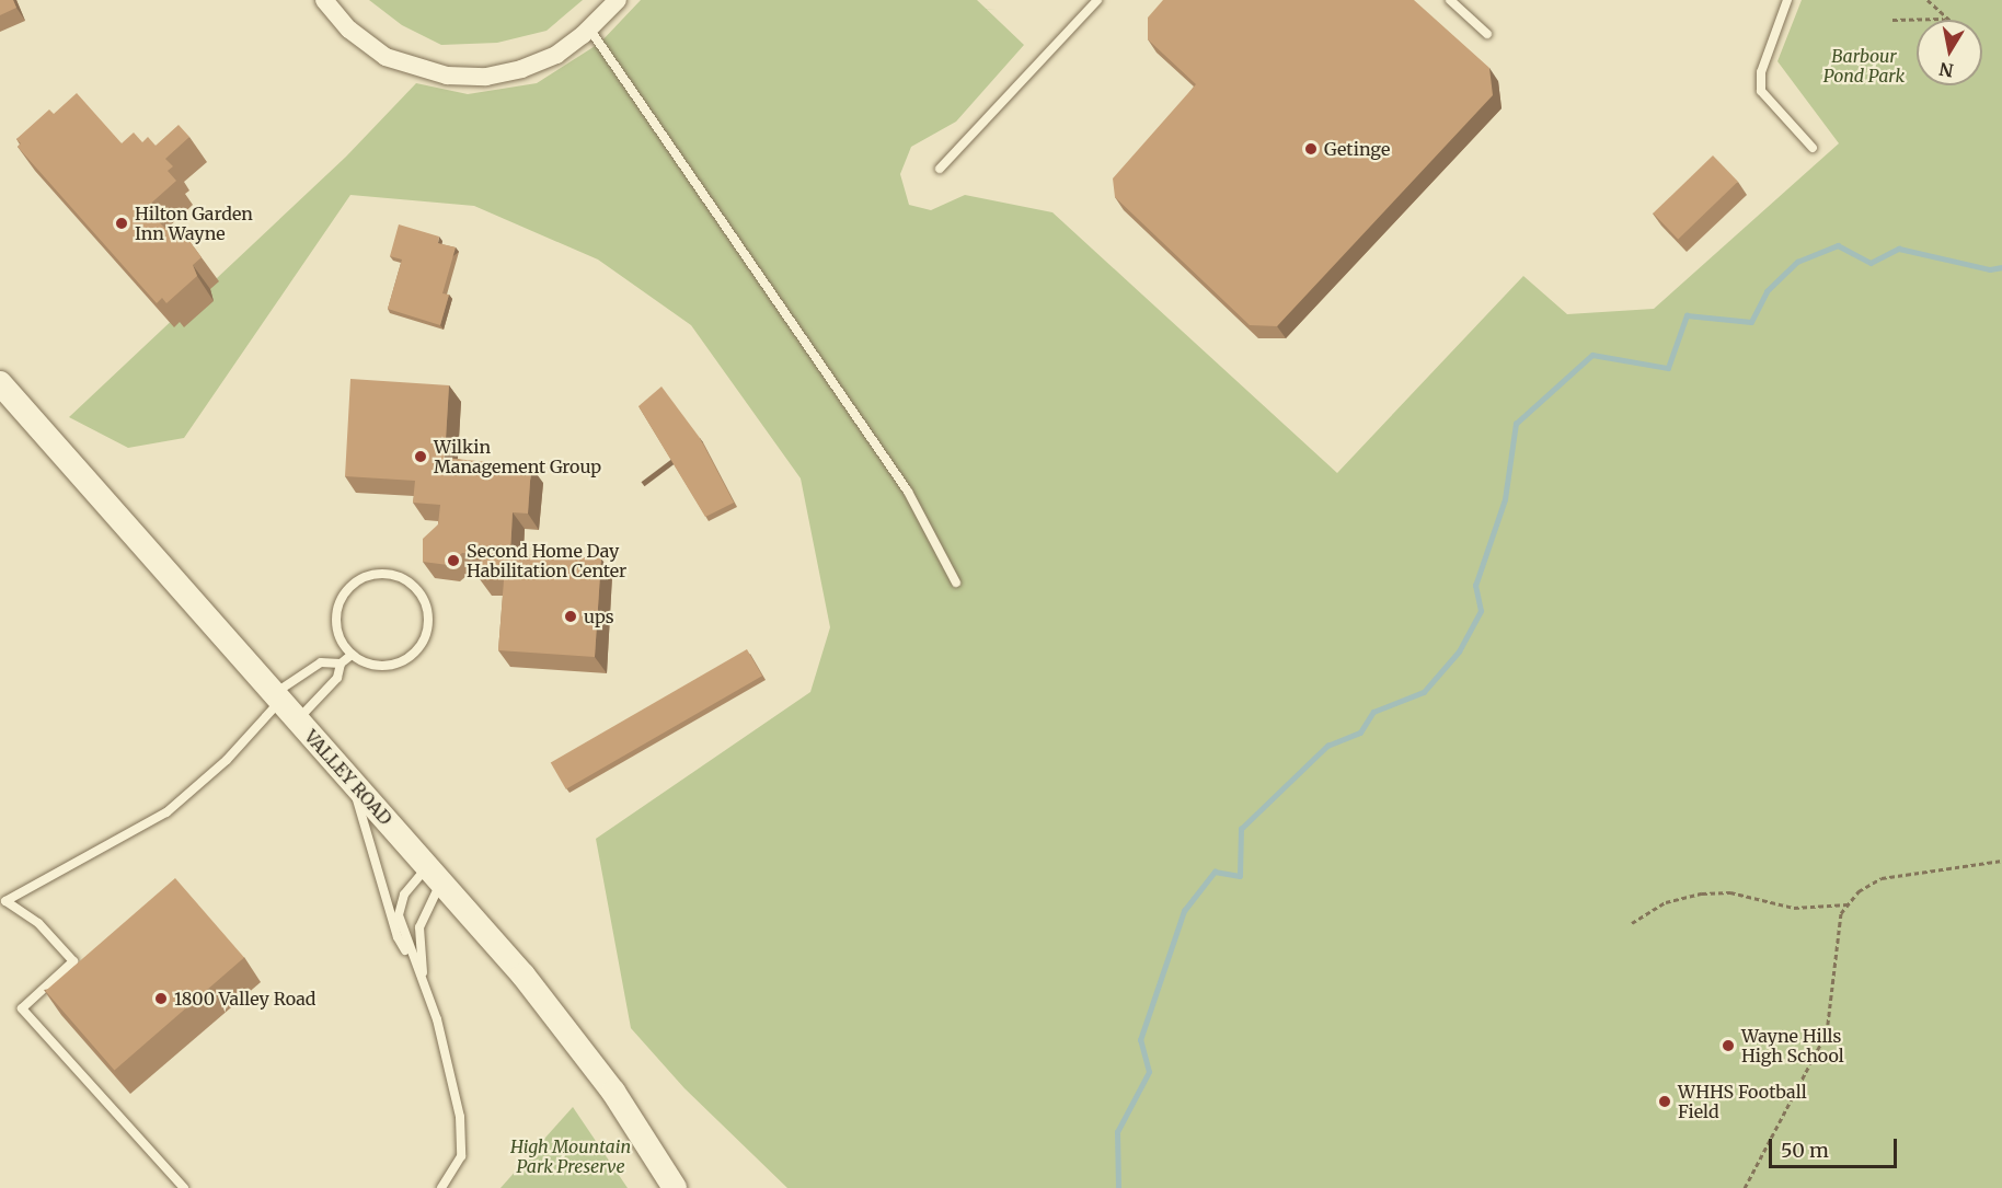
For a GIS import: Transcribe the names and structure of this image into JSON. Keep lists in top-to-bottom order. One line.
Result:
{"streets":{"main road":["VALLEY ROAD"]},"parks":["Barbour Pond Park","High Mountain Park Preserve"],"places":["Getinge","Hilton Garden Inn Wayne","Wilkin Management Group","Second Home Day Habilitation Center","ups","1800 Valley Road","Wayne Hills High School","WHHS Football Field"],"scale_bar":"50 m","north":"bottom"}
